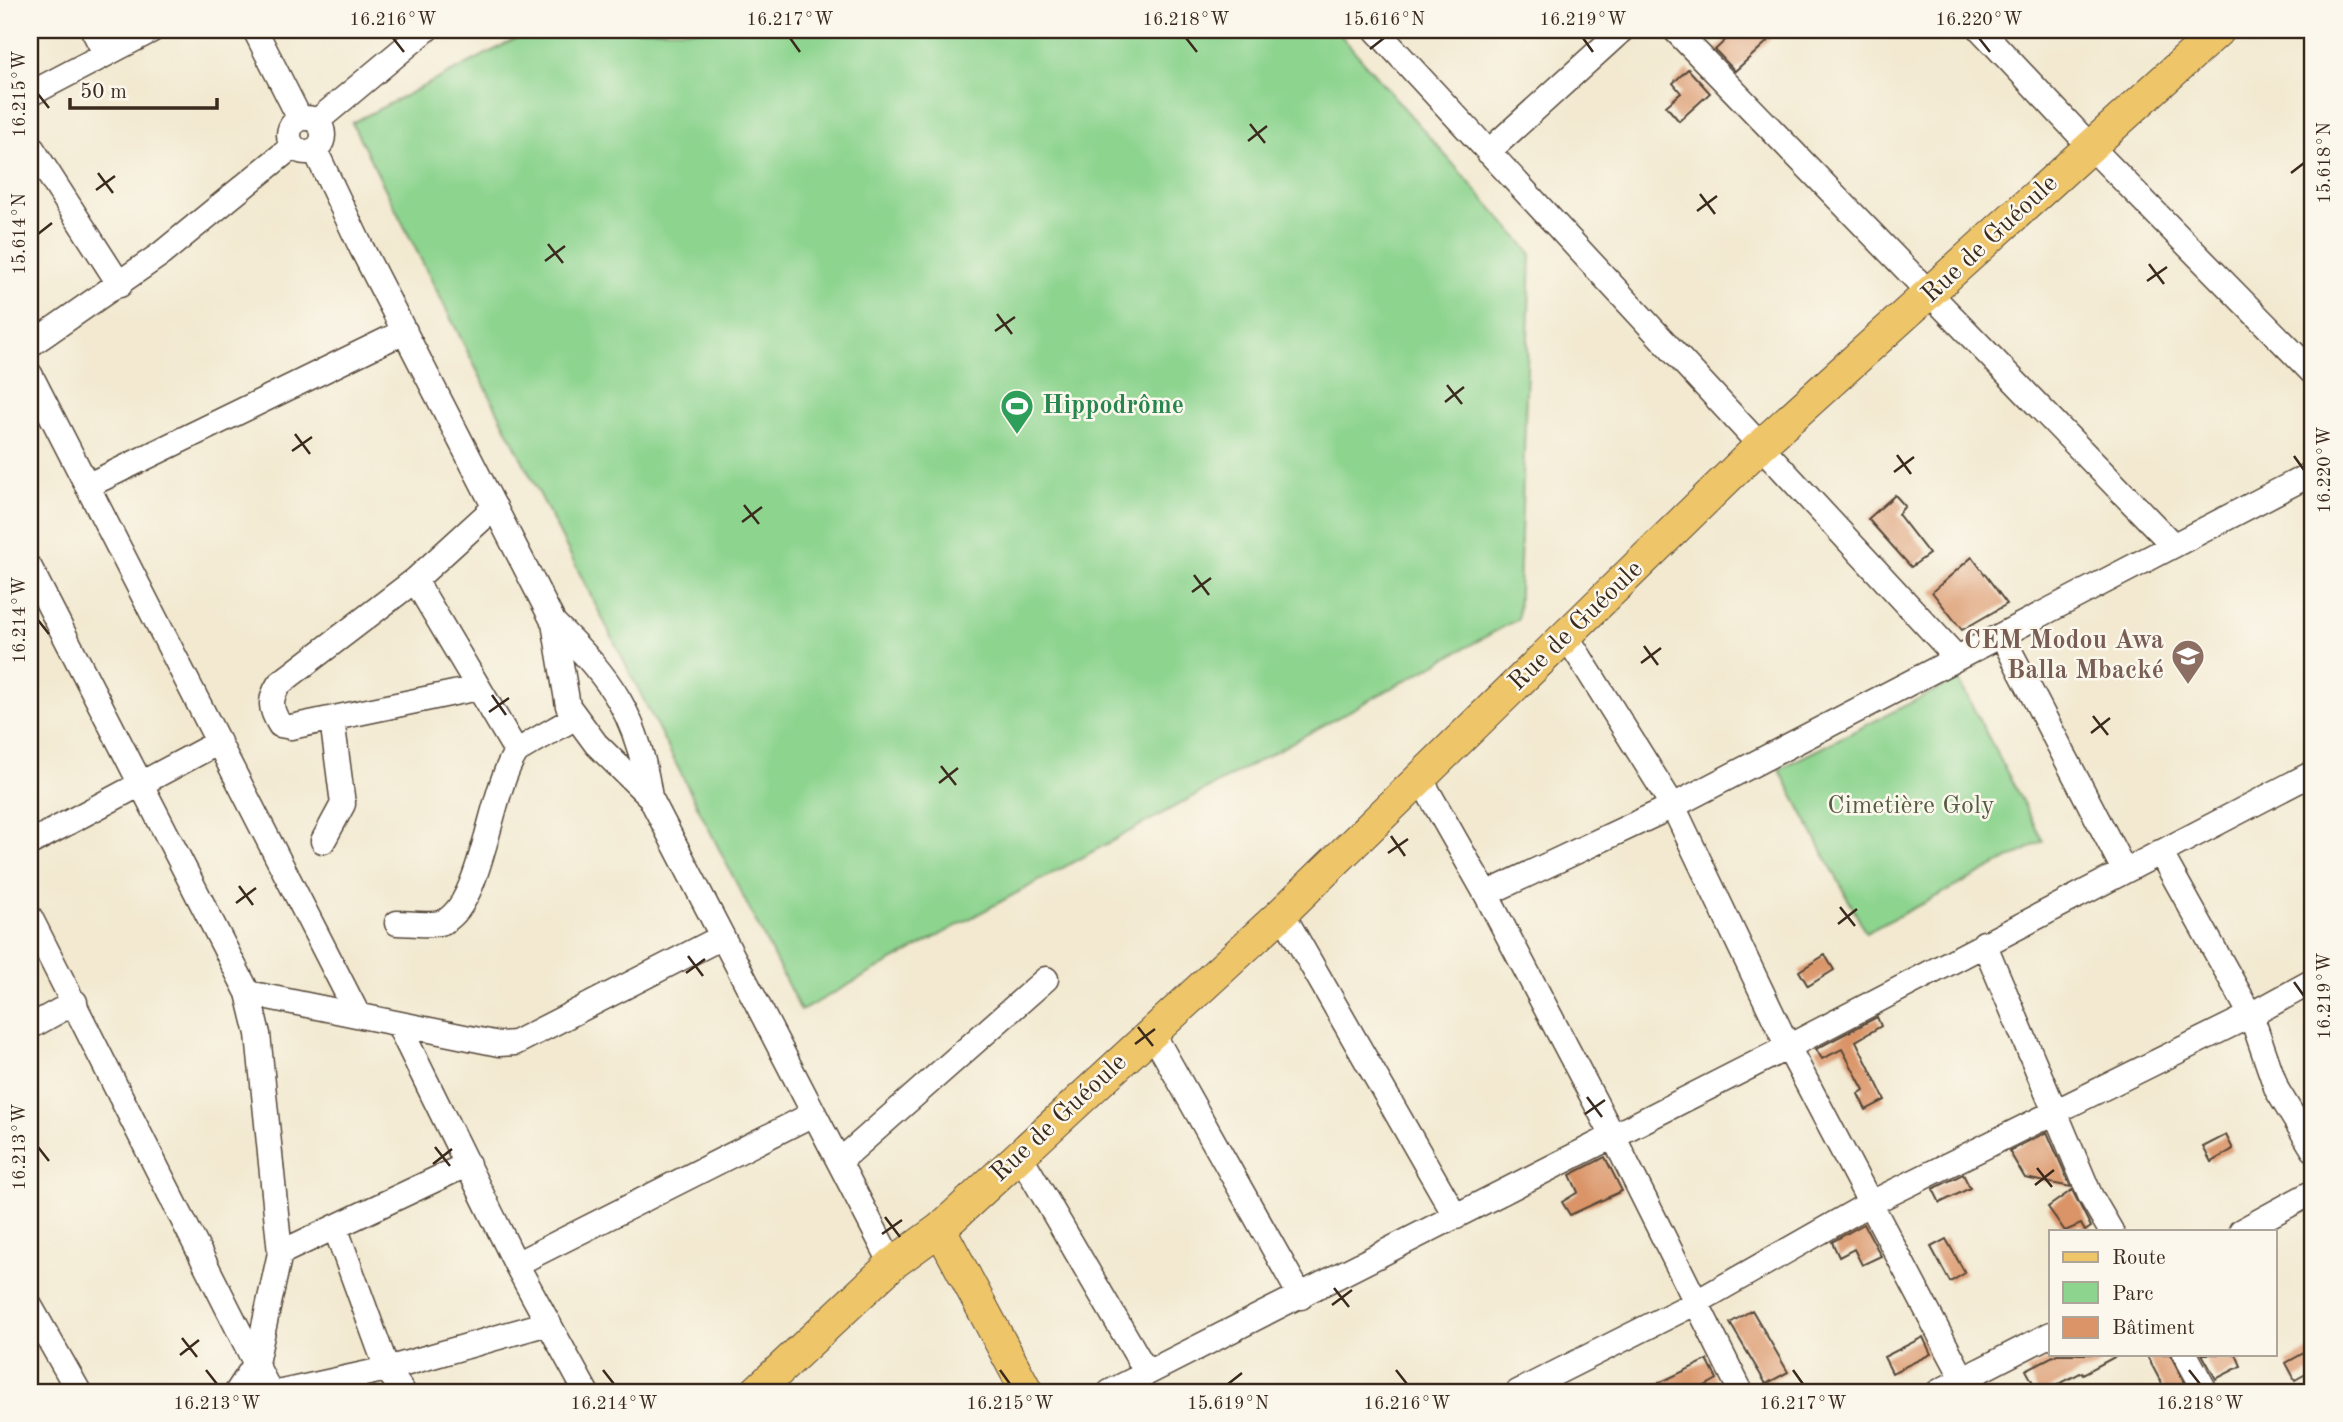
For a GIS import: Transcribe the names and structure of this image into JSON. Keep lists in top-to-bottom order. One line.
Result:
{"streets":{"main road":["Rue de Guéoule"]},"parks":["Cimetière Goly"],"places":{"sports":["Hippodrôme"],"school or university":["CEM Modou Awa Balla Mbacké"]},"legend":["Route","Parc","Bâtiment"],"scale_bar":"50 m","coordinates":["16.216°W","16.217°W","16.218°W","15.616°N","16.219°W","16.220°W","16.215°W","15.618°N","15.614°N","16.214°W","16.213°W","15.619°N"]}
